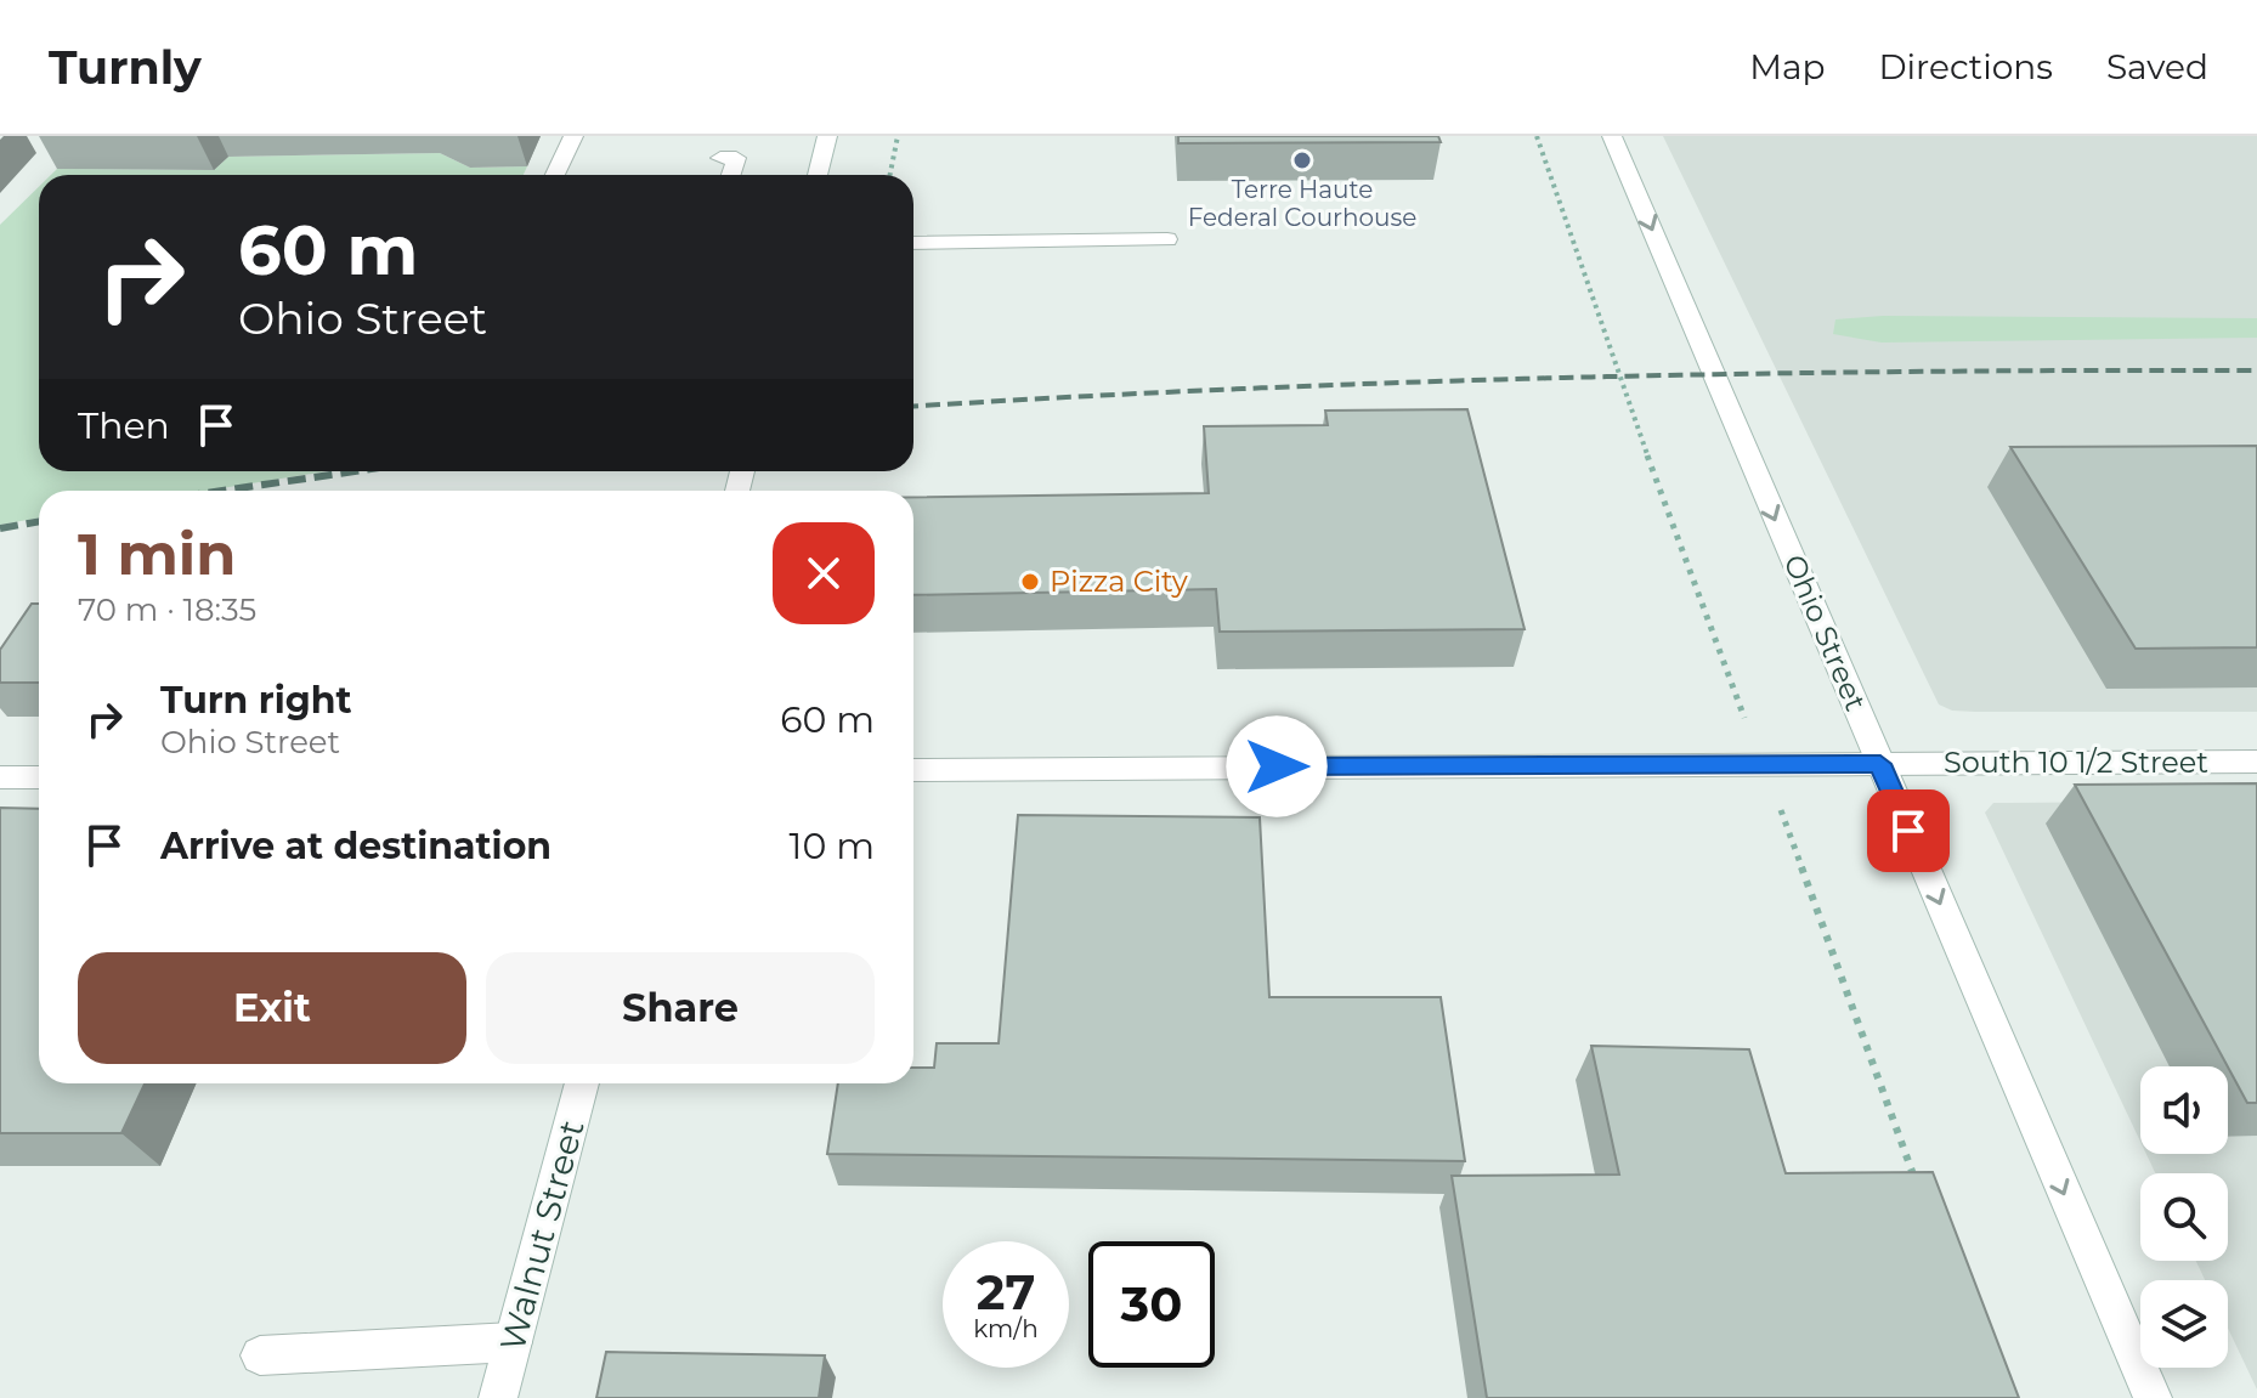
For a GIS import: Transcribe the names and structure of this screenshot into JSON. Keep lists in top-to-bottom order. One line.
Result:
{"streets":{"street":["Ohio Street","South 10 1/2 Street","Walnut Street"]},"crossings":[["Ohio Street","South 10 1/2 Street"]],"one_way":["Ohio Street"],"places":["Terre Haute Federal Courhouse","Pizza City"],"page":{"header":"Turnly","nav":["Map","Directions","Saved"],"turn":["60 m","Ohio Street"],"then":"Then","heading":["1 min","70 m · 18:35"],"list":[{"name":"Turn right","note":"Ohio Street","value":"60 m"},{"name":"Arrive at destination","value":"10 m"}],"buttons":["Exit","Share"],"speed":"27 km/h","limit":"30"}}
